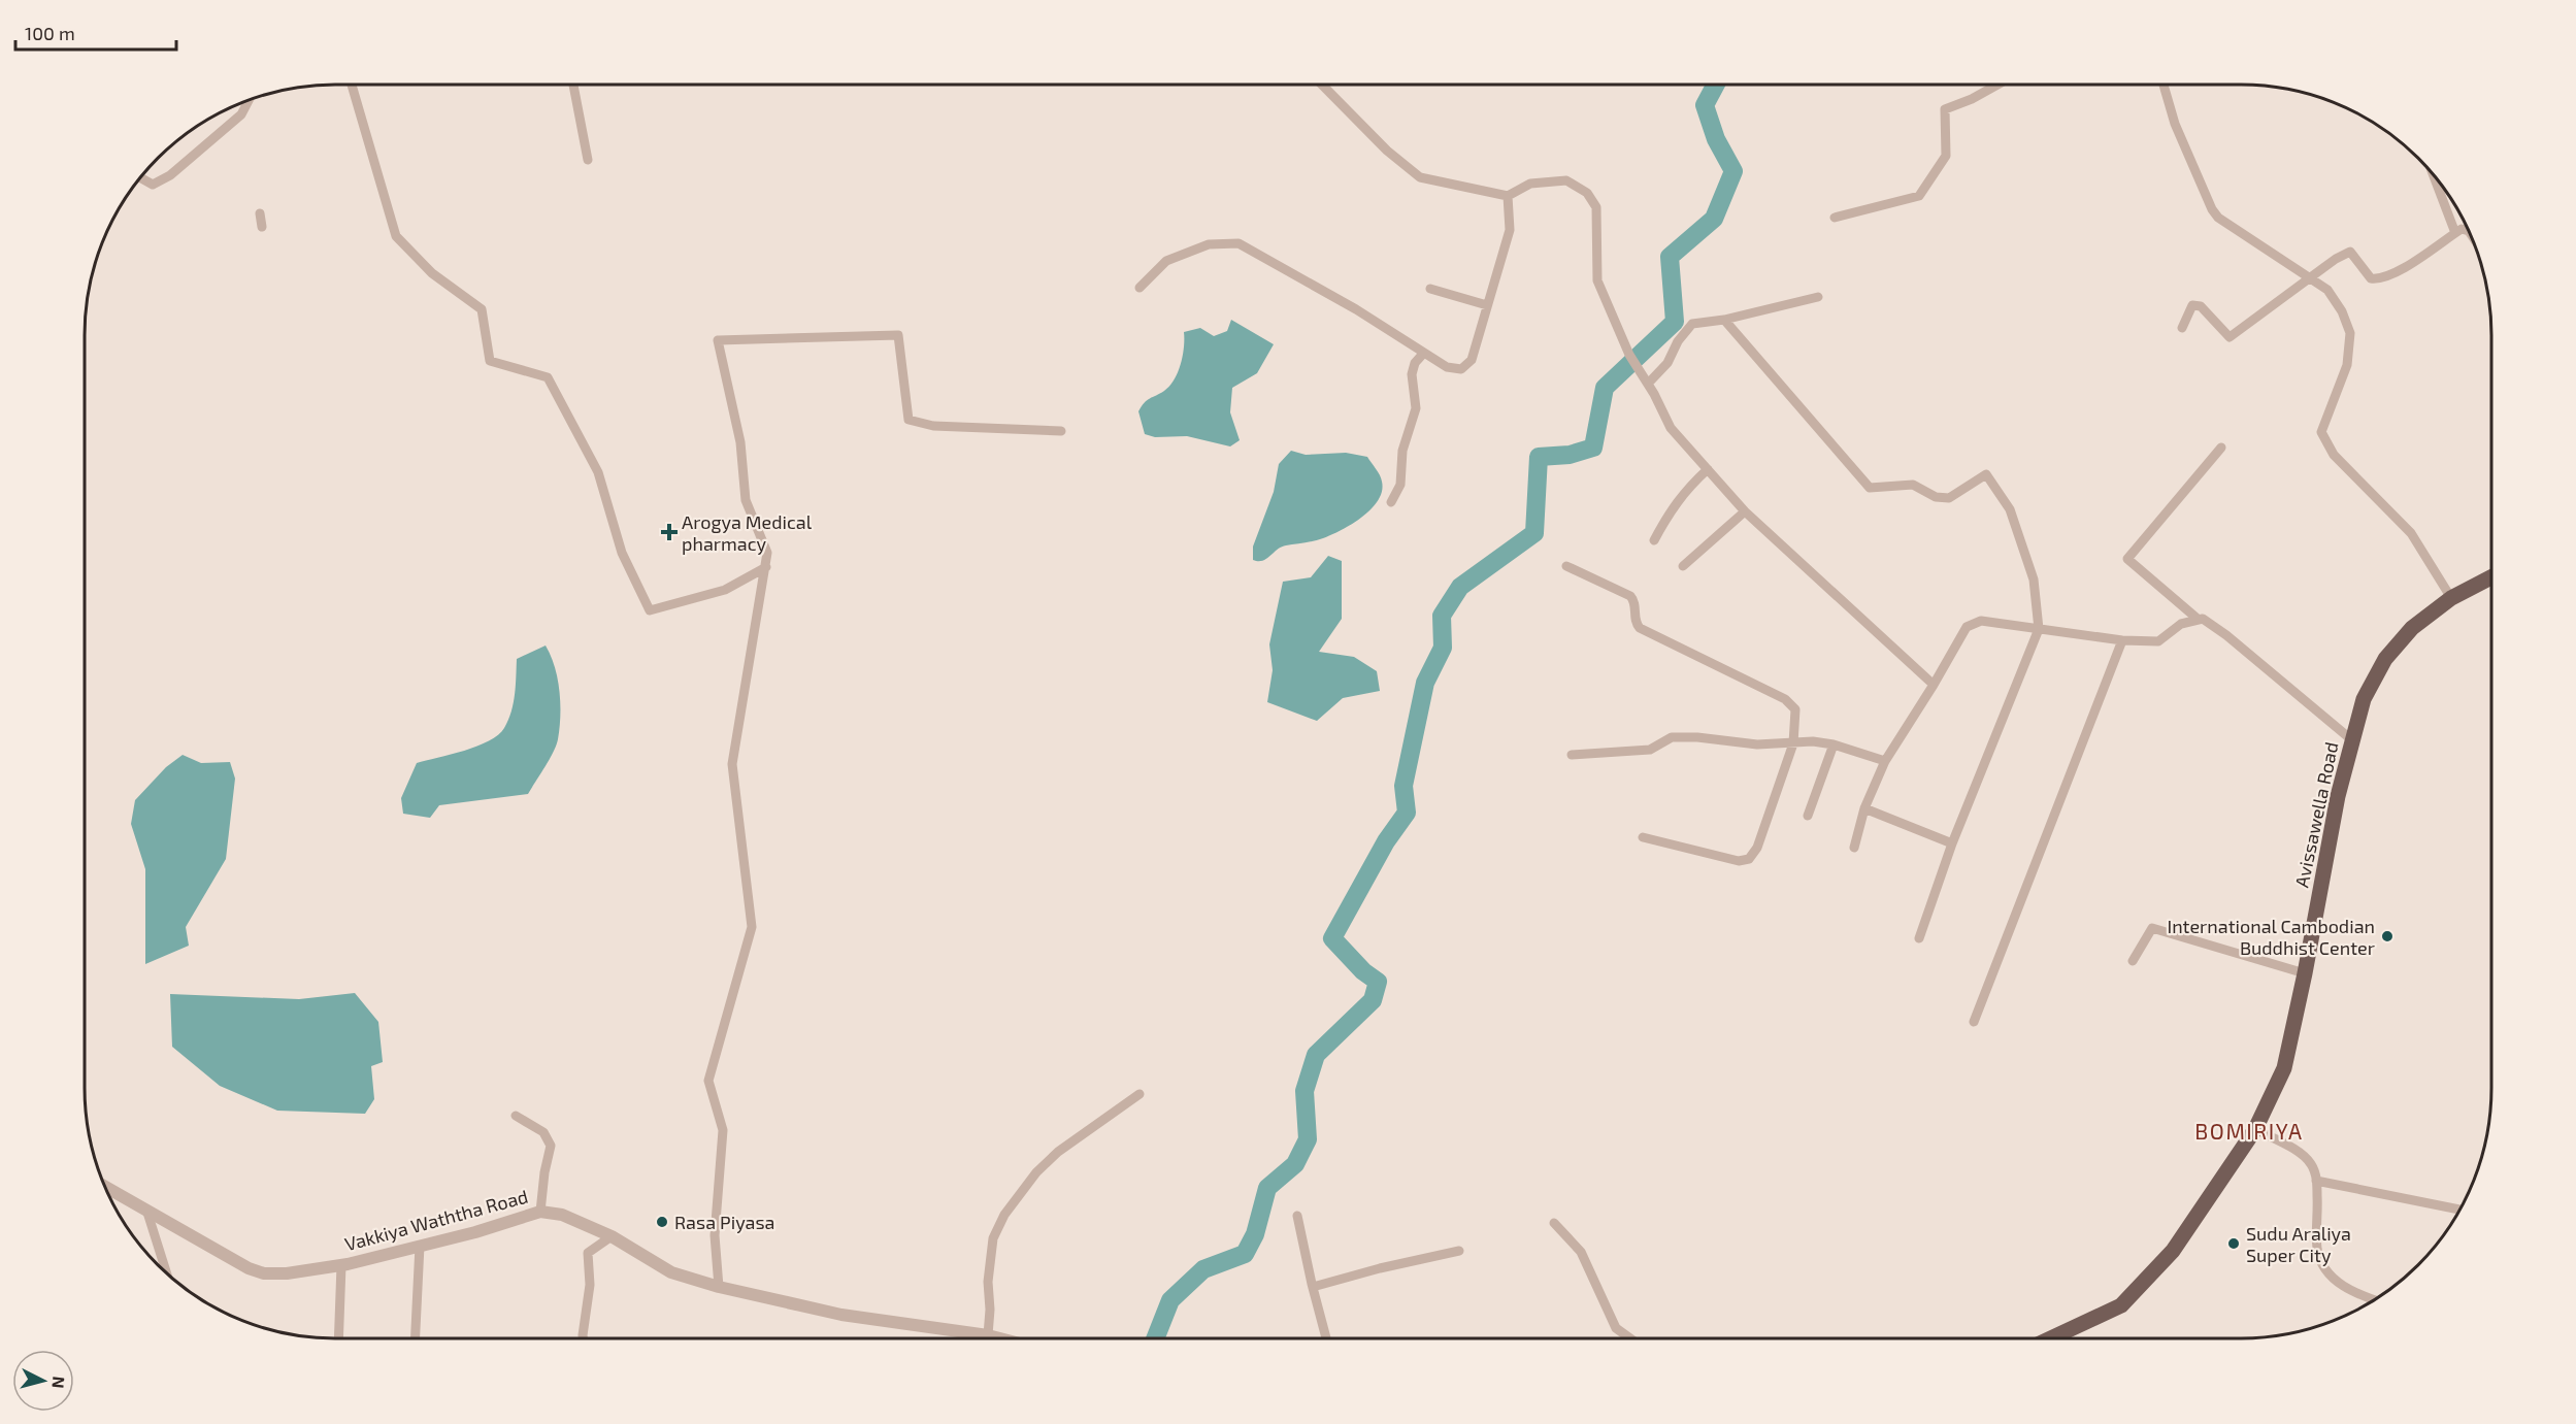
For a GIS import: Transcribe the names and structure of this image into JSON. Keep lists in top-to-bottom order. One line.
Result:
{"streets":{"main road":["Avissawella Road"],"street":["Vakkiya Waththa Road"]},"districts":["BOMIRIYA"],"places":{"health":["Arogya Medical pharmacy"],"other":["International Cambodian Buddhist Center","Rasa Piyasa","Sudu Araliya Super City"]},"scale_bar":"100 m","north":"right"}
